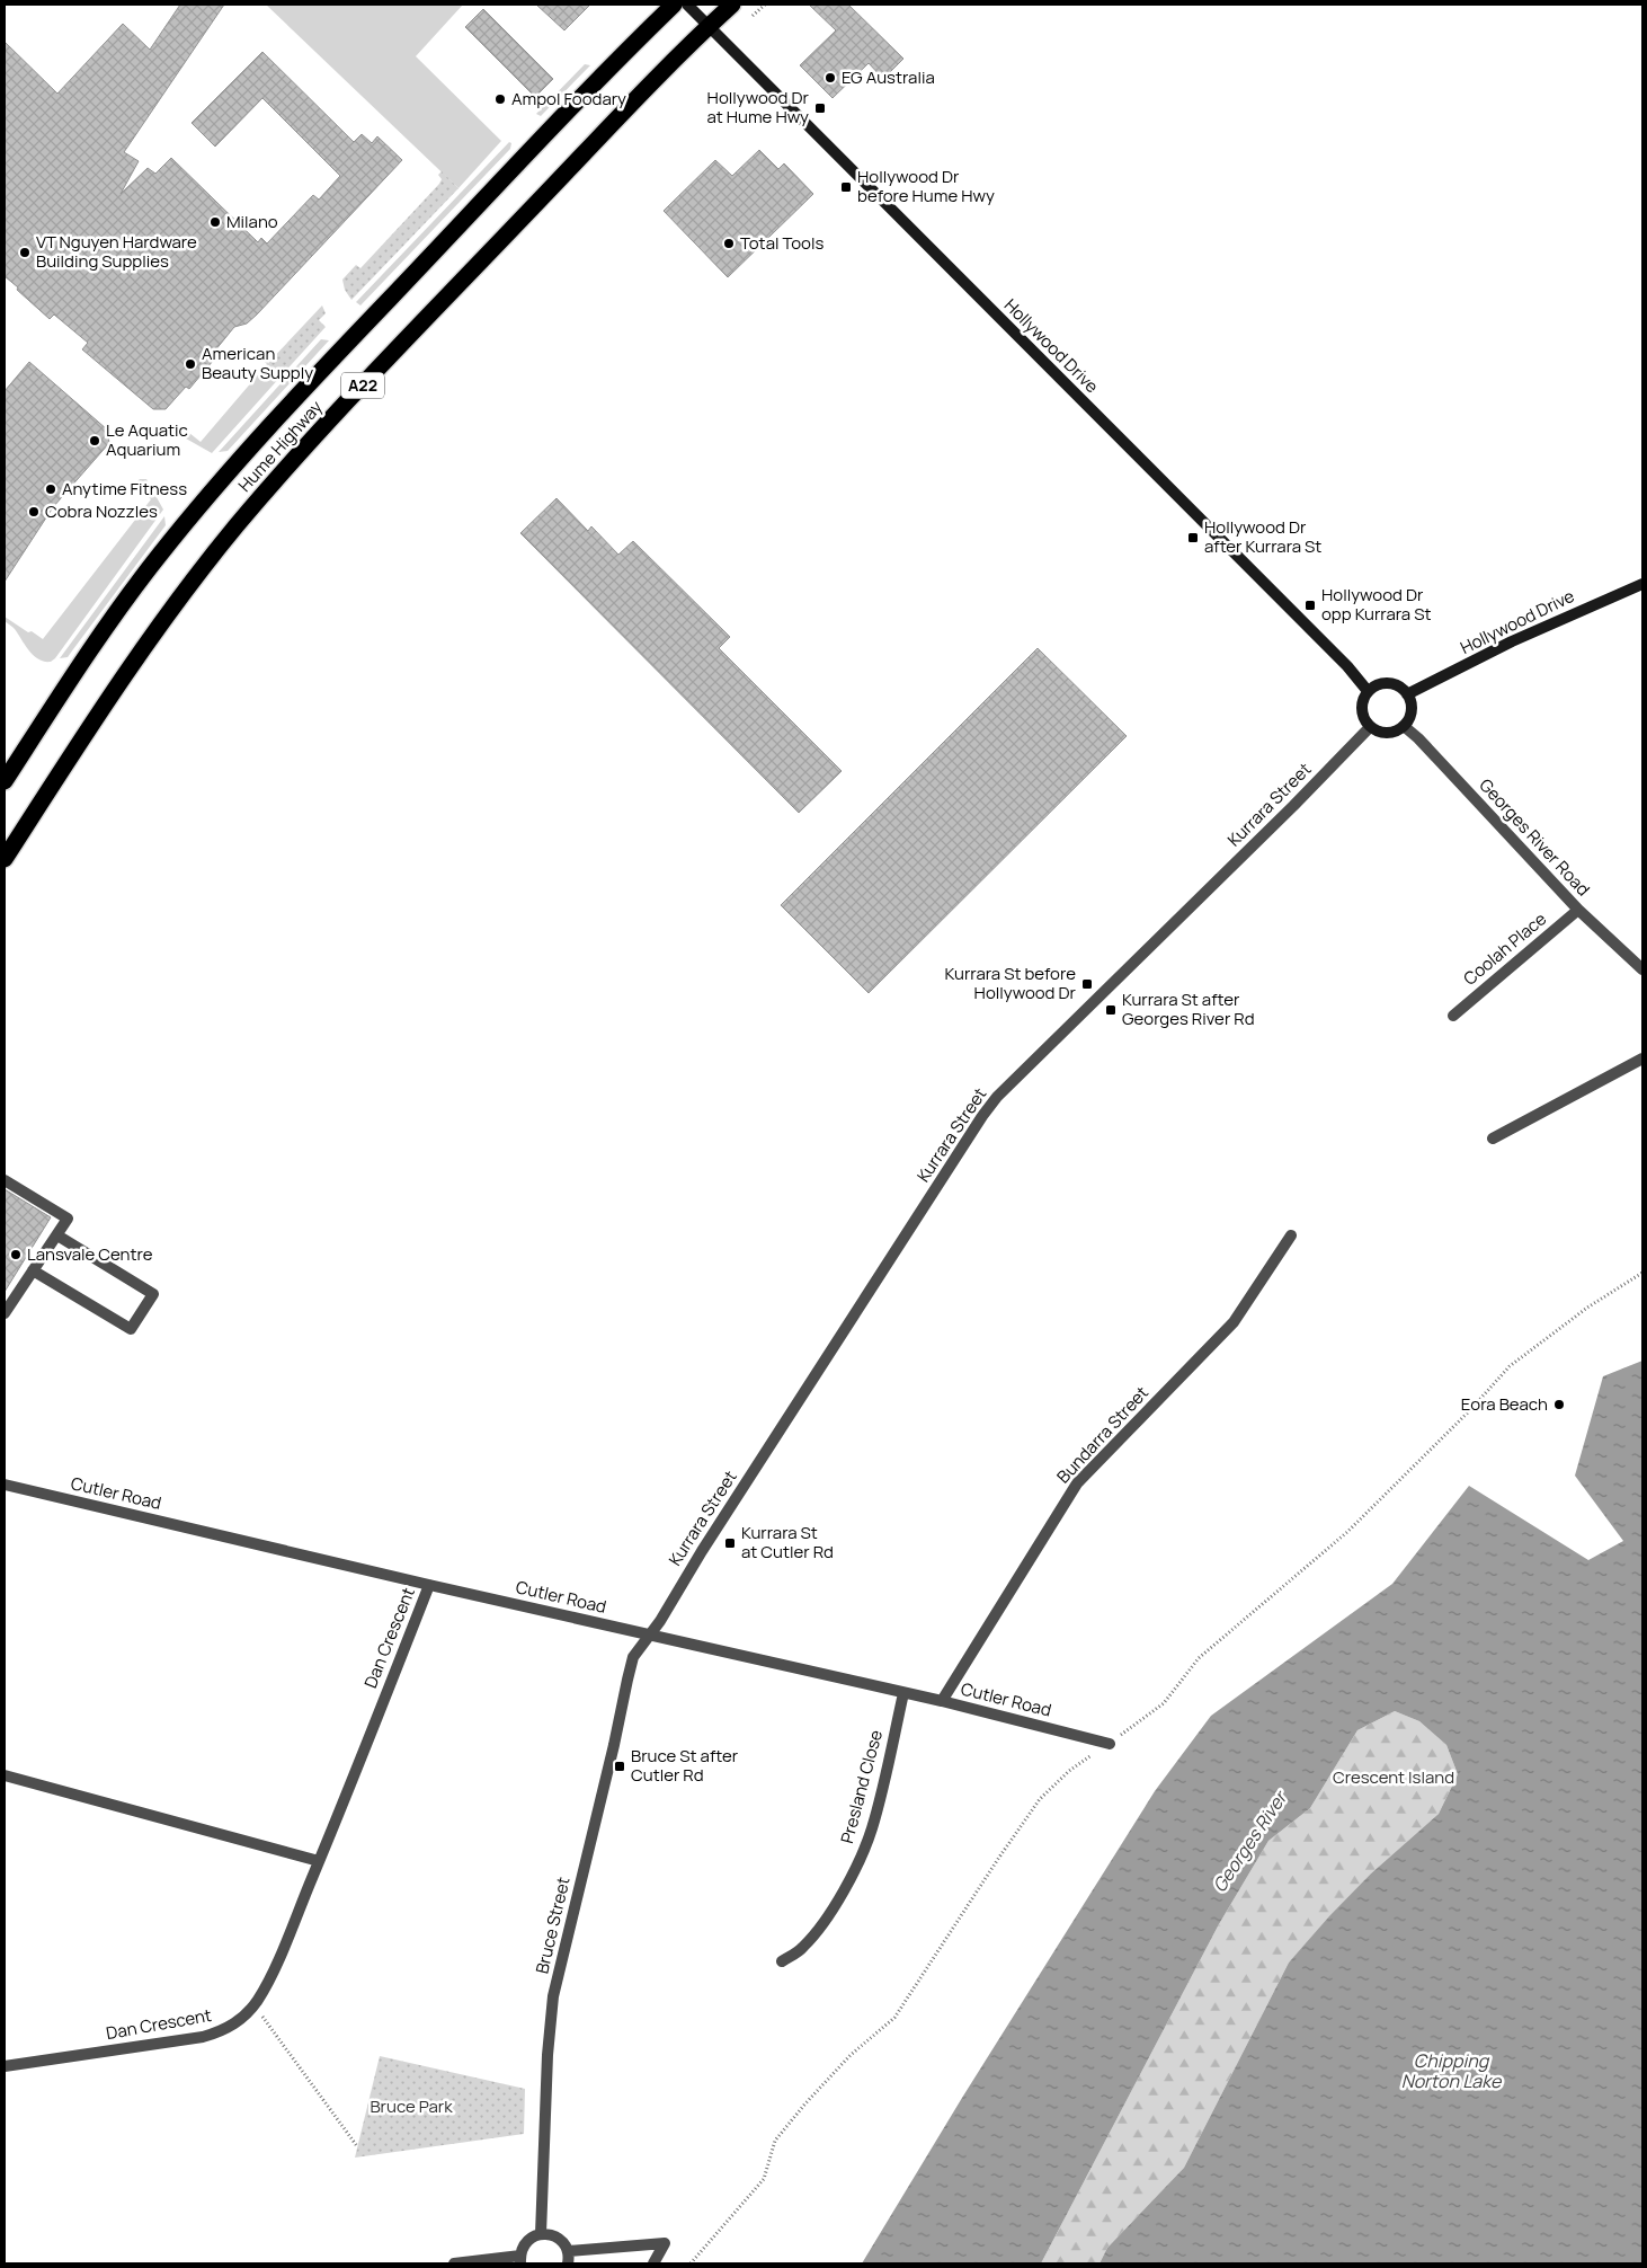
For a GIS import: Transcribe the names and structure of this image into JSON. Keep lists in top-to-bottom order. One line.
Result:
{"streets":{"highway":["A22","Hume Highway"],"street":["Hollywood Drive","Kurrara Street","Georges River Road","Coolah Place","Bundarra Street","Cutler Road","Dan Crescent","Presland Close","Bruce Street"]},"crossings":[["Hollywood Drive","Hume Highway"],["Hollywood Drive","Kurrara Street"],["Hollywood Drive","Georges River Road"],["Kurrara Street","Georges River Road"],["Kurrara Street","Cutler Road"],["Kurrara Street","Bruce Street"],["Georges River Road","Coolah Place"],["Bundarra Street","Cutler Road"],["Cutler Road","Dan Crescent"],["Cutler Road","Presland Close"],["Cutler Road","Bruce Street"]],"water":["Georges River","Chipping Norton Lake"],"parks":["Crescent Island","Bruce Park"],"places":{"other":["EG Australia","Ampol Foodary","Milano","Total Tools","VT Nguyen Hardware Building Supplies","American Beauty Supply","Le Aquatic Aquarium","Anytime Fitness","Cobra Nozzles","Lansvale Centre","Eora Beach"],"transit":["Hollywood Dr at Hume Hwy","Hollywood Dr before Hume Hwy","Hollywood Dr after Kurrara St","Hollywood Dr opp Kurrara St","Kurrara St before Hollywood Dr","Kurrara St after Georges River Rd","Kurrara St at Cutler Rd","Bruce St after Cutler Rd"]}}
